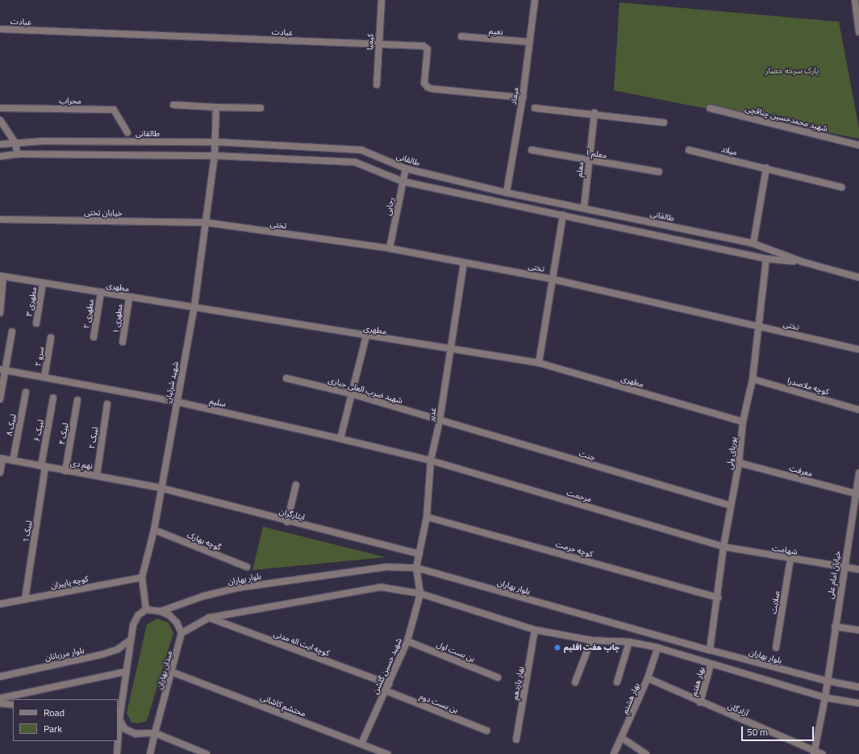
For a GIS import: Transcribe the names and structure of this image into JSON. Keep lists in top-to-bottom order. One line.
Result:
{"streets":{"street":["عبادت","نعیم","کیمیا","میعاد","محراب","شهید محمدحسین چناقچی","طالقانی","میلاد","معلم ۱","معلم","رجایی","خیابان تختی","تختی","مطهری","مطهری ۳","مطهری ۲","مطهری ۱","سرو ۲","شهید شرئیان","کوچه ملاصدرا","شهید ضرب العلی جباری","سلیم","غدیر","لبیک ۸","لبیک ۶","لبیک ۴","لبیک ۲","پوریای ولی","جنت","نهم دی","معرفت","مرحمت","ایثارگران","لبیک 1","گوچه بهارک","کوچه حرمت","شهامت","خیابان امام علی","بلوار بهاران","کوچه پاییزان","صلابت","کوچه ایت اله مدنی","بن بست اول","بلوار مرزبانان","شهید حسین گلشن","میدان بهاران","بهار هفتم","بهار یازدهم","بهار هشتم","بن بست دوم","محتشم کاشانی","آزادگان"]},"crossings":[["عبادت","کیمیا"],["عبادت","میعاد"],["نعیم","میعاد"],["میعاد","طالقانی"],["طالقانی","معلم"],["طالقانی","رجایی"],["طالقانی","شهید شرئیان"],["طالقانی","پوریای ولی"],["معلم ۱","معلم"],["رجایی","تختی"],["خیابان تختی","تختی"],["خیابان تختی","شهید شرئیان"],["تختی","شهید شرئیان"],["تختی","غدیر"],["تختی","پوریای ولی"],["مطهری","مطهری ۳"],["مطهری","مطهری ۲"],["مطهری","مطهری ۱"],["مطهری","شهید شرئیان"],["مطهری","غدیر"],["مطهری","پوریای ولی"],["سرو ۲","سلیم"],["شهید شرئیان","سلیم"],["شهید شرئیان","نهم دی"],["شهید شرئیان","ایثارگران"],["شهید شرئیان","گوچه بهارک"],["شهید شرئیان","کوچه پاییزان"],["کوچه ملاصدرا","پوریای ولی"],["شهید ضرب العلی جباری","غدیر"],["شهید ضرب العلی جباری","جنت"],["سلیم","غدیر"],["سلیم","مرحمت"],["غدیر","جنت"],["غدیر","مرحمت"],["غدیر","ایثارگران"],["غدیر","کوچه حرمت"],["غدیر","بلوار بهاران"],["لبیک ۸","نهم دی"],["لبیک ۶","نهم دی"],["لبیک ۶","لبیک 1"],["لبیک ۴","نهم دی"],["لبیک ۲","نهم دی"],["پوریای ولی","جنت"],["پوریای ولی","معرفت"],["پوریای ولی","مرحمت"],["پوریای ولی","کوچه حرمت"],["پوریای ولی","شهامت"],["پوریای ولی","بلوار بهاران"],["نهم دی","ایثارگران"],["نهم دی","لبیک 1"],["معرفت","خیابان امام علی"],["مرحمت","شهامت"],["لبیک 1","کوچه پاییزان"],["شهامت","خیابان امام علی"],["شهامت","صلابت"],["خیابان امام علی","بلوار بهاران"],["خیابان امام علی","آزادگان"],["کوچه ایت اله مدنی","شهید حسین گلشن"],["بن بست اول","شهید حسین گلشن"],["شهید حسین گلشن","بن بست دوم"],["شهید حسین گلشن","محتشم کاشانی"],["میدان بهاران","محتشم کاشانی"],["بهار هفتم","آزادگان"],["بهار هشتم","آزادگان"]],"parks":["پارک سرخه حصار"],"places":["چاپ هفت اقلیم"],"legend":["Road","Park"],"scale_bar":"50 m"}
